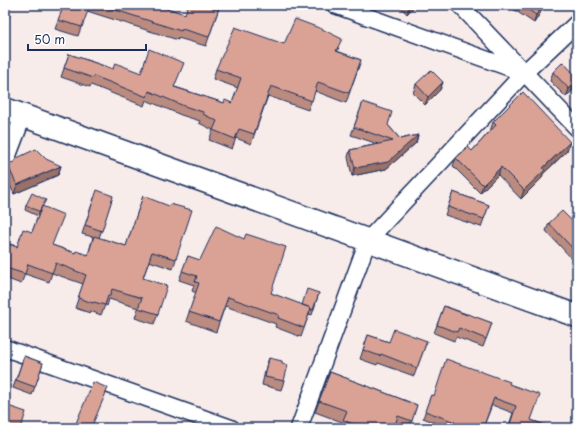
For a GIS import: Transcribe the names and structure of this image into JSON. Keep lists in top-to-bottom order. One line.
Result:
{"scale_bar":"50 m"}
